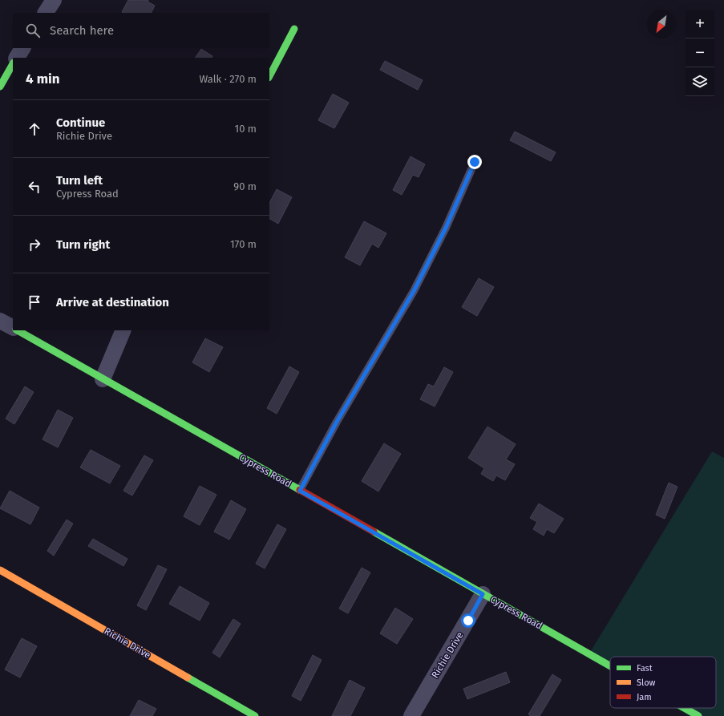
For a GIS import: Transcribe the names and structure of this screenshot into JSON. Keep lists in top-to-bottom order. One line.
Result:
{"streets":{"street":["Cypress Road","Richie Drive"]},"crossings":[["Cypress Road","Richie Drive"]],"legend":["Fast","Slow","Jam"],"north":"bottom left","page":{"map_buttons":["+","−"],"search":"Search here","heading":["4 min","Walk · 270 m"],"list":[["Continue","Richie Drive","10 m"],["Turn left","Cypress Road","90 m"],["Turn right","170 m"],"Arrive at destination"]}}
